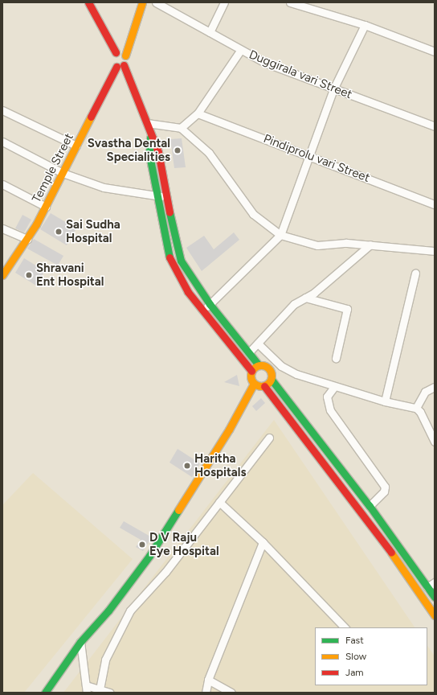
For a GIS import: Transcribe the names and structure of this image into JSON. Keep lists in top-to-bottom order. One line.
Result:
{"streets":{"street":["Duggirala vari Street","Pindiprolu vari Street","Temple Street"]},"places":["Svastha Dental Specialities","Sai Sudha Hospital","Shravani Ent Hospital","Haritha Hospitals","D V Raju Eye Hospital"],"legend":["Fast","Slow","Jam"]}
